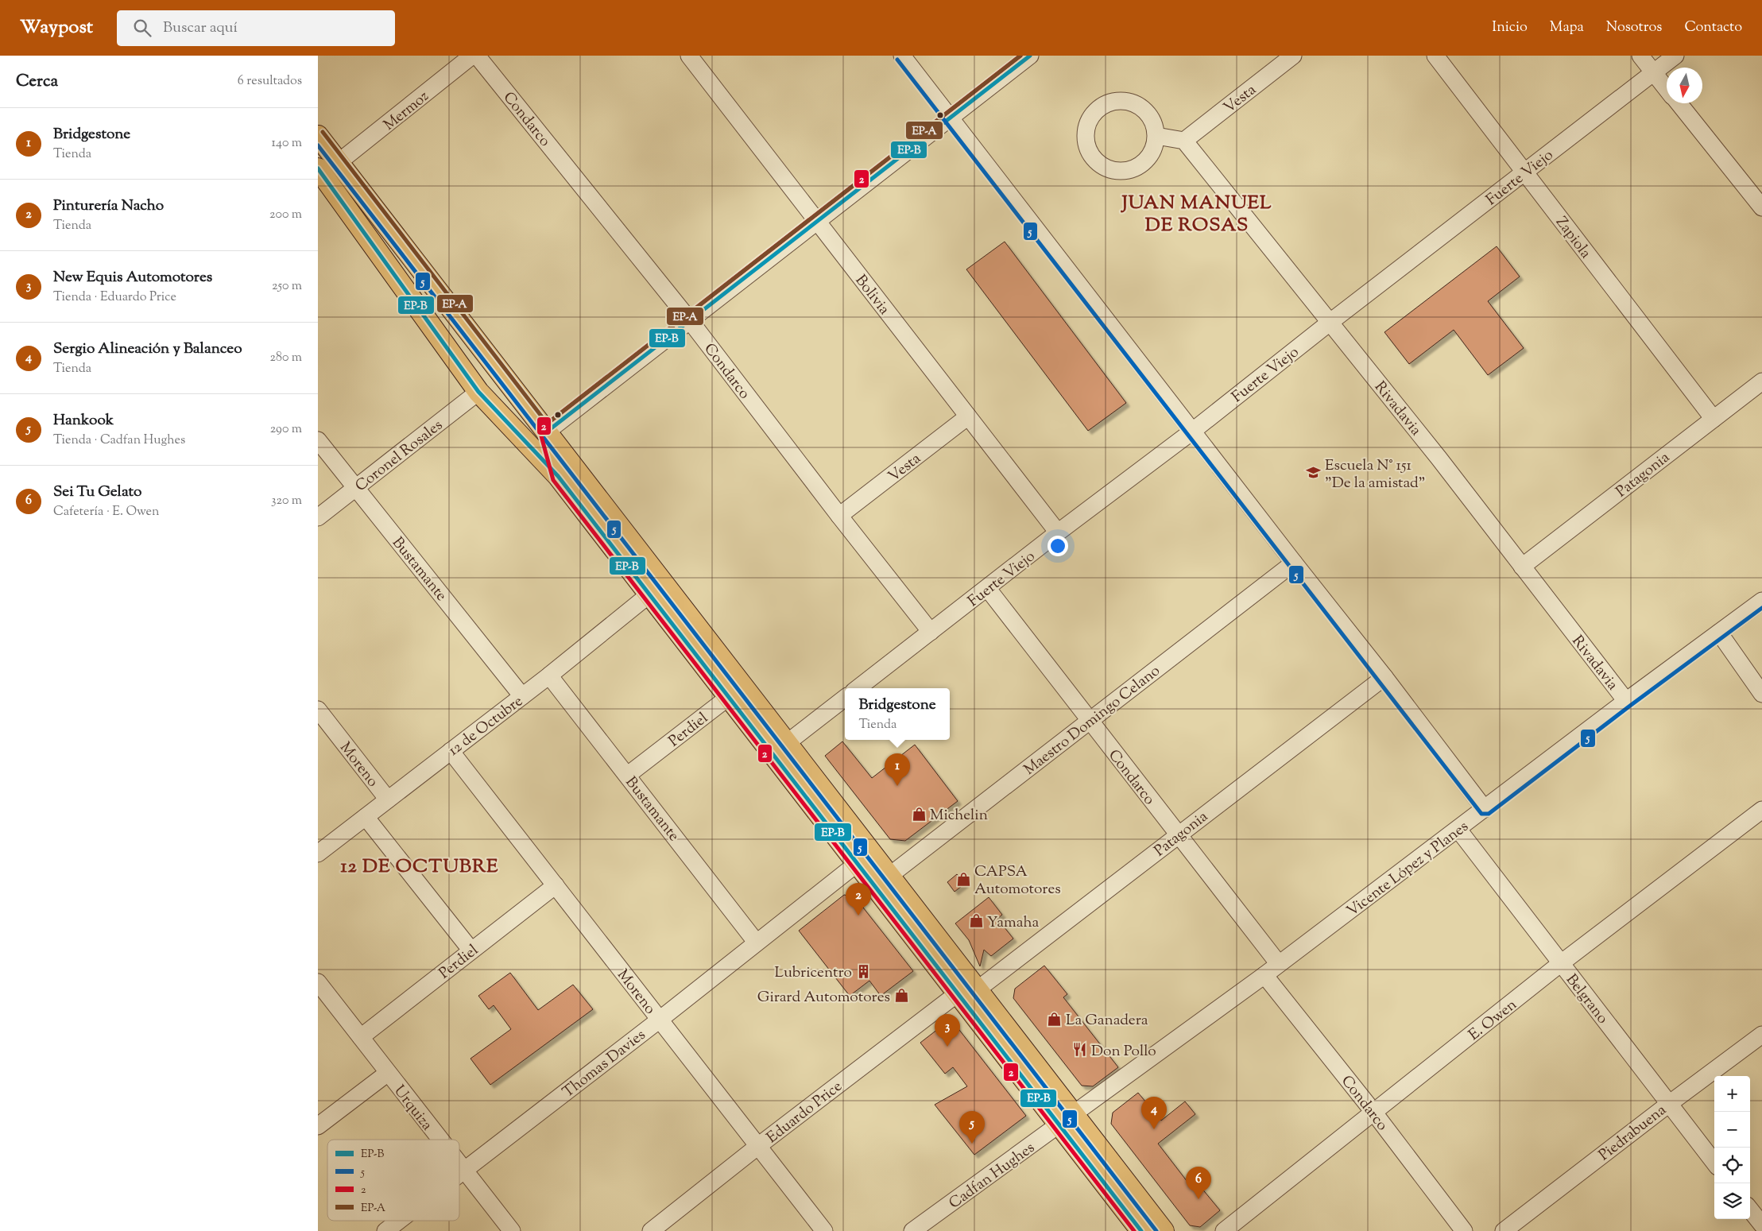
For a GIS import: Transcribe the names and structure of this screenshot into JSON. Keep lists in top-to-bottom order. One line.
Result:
{"streets":{"street":["Vesta","Mermoz","Condarco","Fuerte Viejo","Zapiola","Bolivia","Rivadavia","Coronel Rosales","Patagonia","Bustamante","Maestro Domingo Celano","12 de Octubre","Perdiel","Moreno","Vicente López y Planes","Belgrano","E. Owen","Thomas Davies","Urquiza","Eduardo Price","Piedrabuena","Cadfan Hughes"]},"crossings":[["Vesta","Condarco"],["Vesta","Bolivia"],["Vesta","Rivadavia"],["Condarco","Fuerte Viejo"],["Condarco","Patagonia"],["Condarco","Maestro Domingo Celano"],["Condarco","Vicente López y Planes"],["Condarco","E. Owen"],["Fuerte Viejo","Zapiola"],["Fuerte Viejo","Bolivia"],["Fuerte Viejo","Rivadavia"],["Zapiola","Patagonia"],["Rivadavia","Patagonia"],["Rivadavia","Vicente López y Planes"],["Coronel Rosales","Bustamante"],["Patagonia","Eduardo Price"],["Bustamante","12 de Octubre"],["Bustamante","Perdiel"],["Bustamante","Thomas Davies"],["12 de Octubre","Moreno"],["Perdiel","Moreno"],["Perdiel","Urquiza"],["Moreno","Thomas Davies"],["Moreno","Eduardo Price"],["Vicente López y Planes","Belgrano"],["Vicente López y Planes","Cadfan Hughes"],["Belgrano","E. Owen"],["Belgrano","Piedrabuena"],["Thomas Davies","Urquiza"]],"districts":["JUAN MANUEL DE ROSAS","12 DE OCTUBRE"],"places":{"school or university":["Escuela N° 151 \"De la amistad\""],"shop":["Michelin","CAPSA Automotores","Yamaha","Girard Automotores","La Ganadera"],"building":["Lubricentro"],"restaurant":["Don Pollo"]},"lines":["transit line EP-B","transit line 2","transit line EP-A","transit line 5"],"legend":["EP-B","5","2","EP-A"],"north":"bottom","page":{"header":"Waypost","search":"Buscar aquí","nav":["Inicio","Mapa","Nosotros","Contacto"],"heading":["Cerca","6 resultados"],"list":[{"mark":"1","name":"Bridgestone","note":"Tienda","value":"140 m"},{"mark":"2","name":"Pinturería Nacho","note":"Tienda","value":"200 m"},{"mark":"3","name":"New Equis Automotores","note":"Tienda · Eduardo Price","value":"250 m"},{"mark":"4","name":"Sergio Alineación y Balanceo","note":"Tienda","value":"280 m"},{"mark":"5","name":"Hankook","note":"Tienda · Cadfan Hughes","value":"290 m"},{"mark":"6","name":"Sei Tu Gelato","note":"Cafetería · E. Owen","value":"320 m"}],"popup":["Bridgestone","Tienda"],"pins":["1","2","3","4","5","6"],"map_buttons":["+","−"]}}
